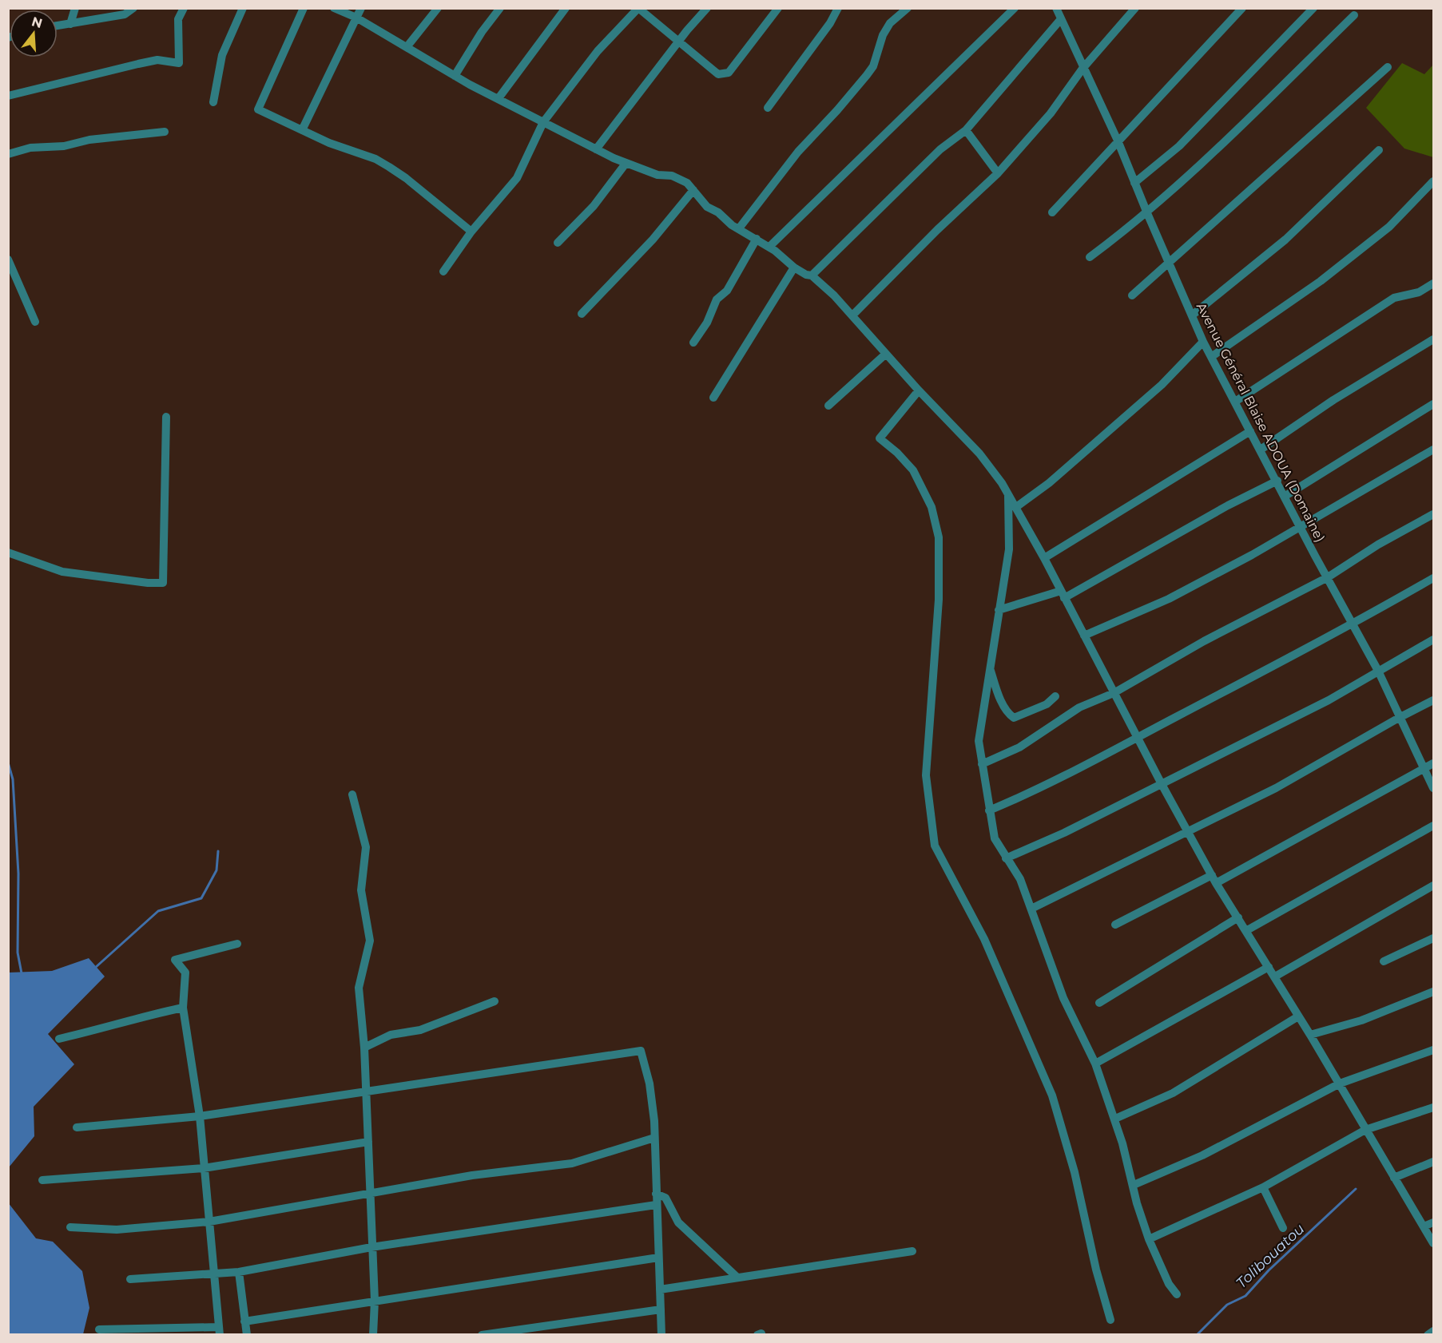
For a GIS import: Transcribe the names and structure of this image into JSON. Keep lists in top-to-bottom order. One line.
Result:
{"streets":{"street":["Avenue Général Blaise ADOUA (Domaine)"]},"water":["Tolibouatou"],"north":"top"}
